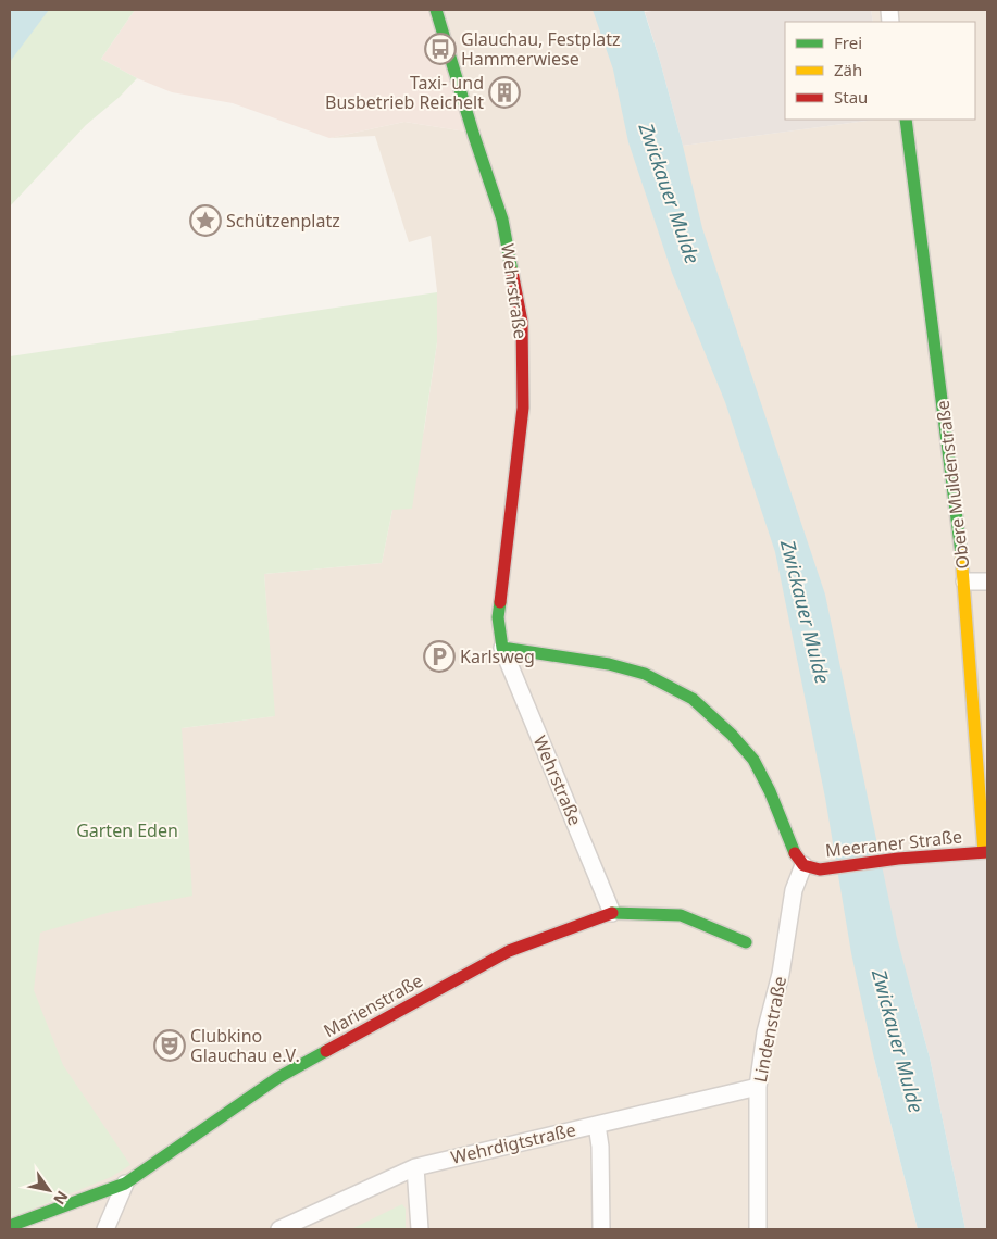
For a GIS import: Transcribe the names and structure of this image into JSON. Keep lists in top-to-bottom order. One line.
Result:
{"streets":{"street":["Wehrstraße","Obere Muldenstraße","Meeraner Straße","Marienstraße","Lindenstraße","Wehrdigtstraße"]},"crossings":[["Wehrstraße","Marienstraße"],["Obere Muldenstraße","Meeraner Straße"],["Meeraner Straße","Lindenstraße"],["Lindenstraße","Wehrdigtstraße"]],"water":["Zwickauer Mulde"],"parks":["Garten Eden"],"places":{"bus stop":["Glauchau, Festplatz Hammerwiese"],"building":["Taxi- und Busbetrieb Reichelt"],"place":["Schützenplatz"],"parking":["Karlsweg"],"theatre":["Clubkino Glauchau e.V."]},"legend":["Frei","Zäh","Stau"],"north":"bottom right"}
